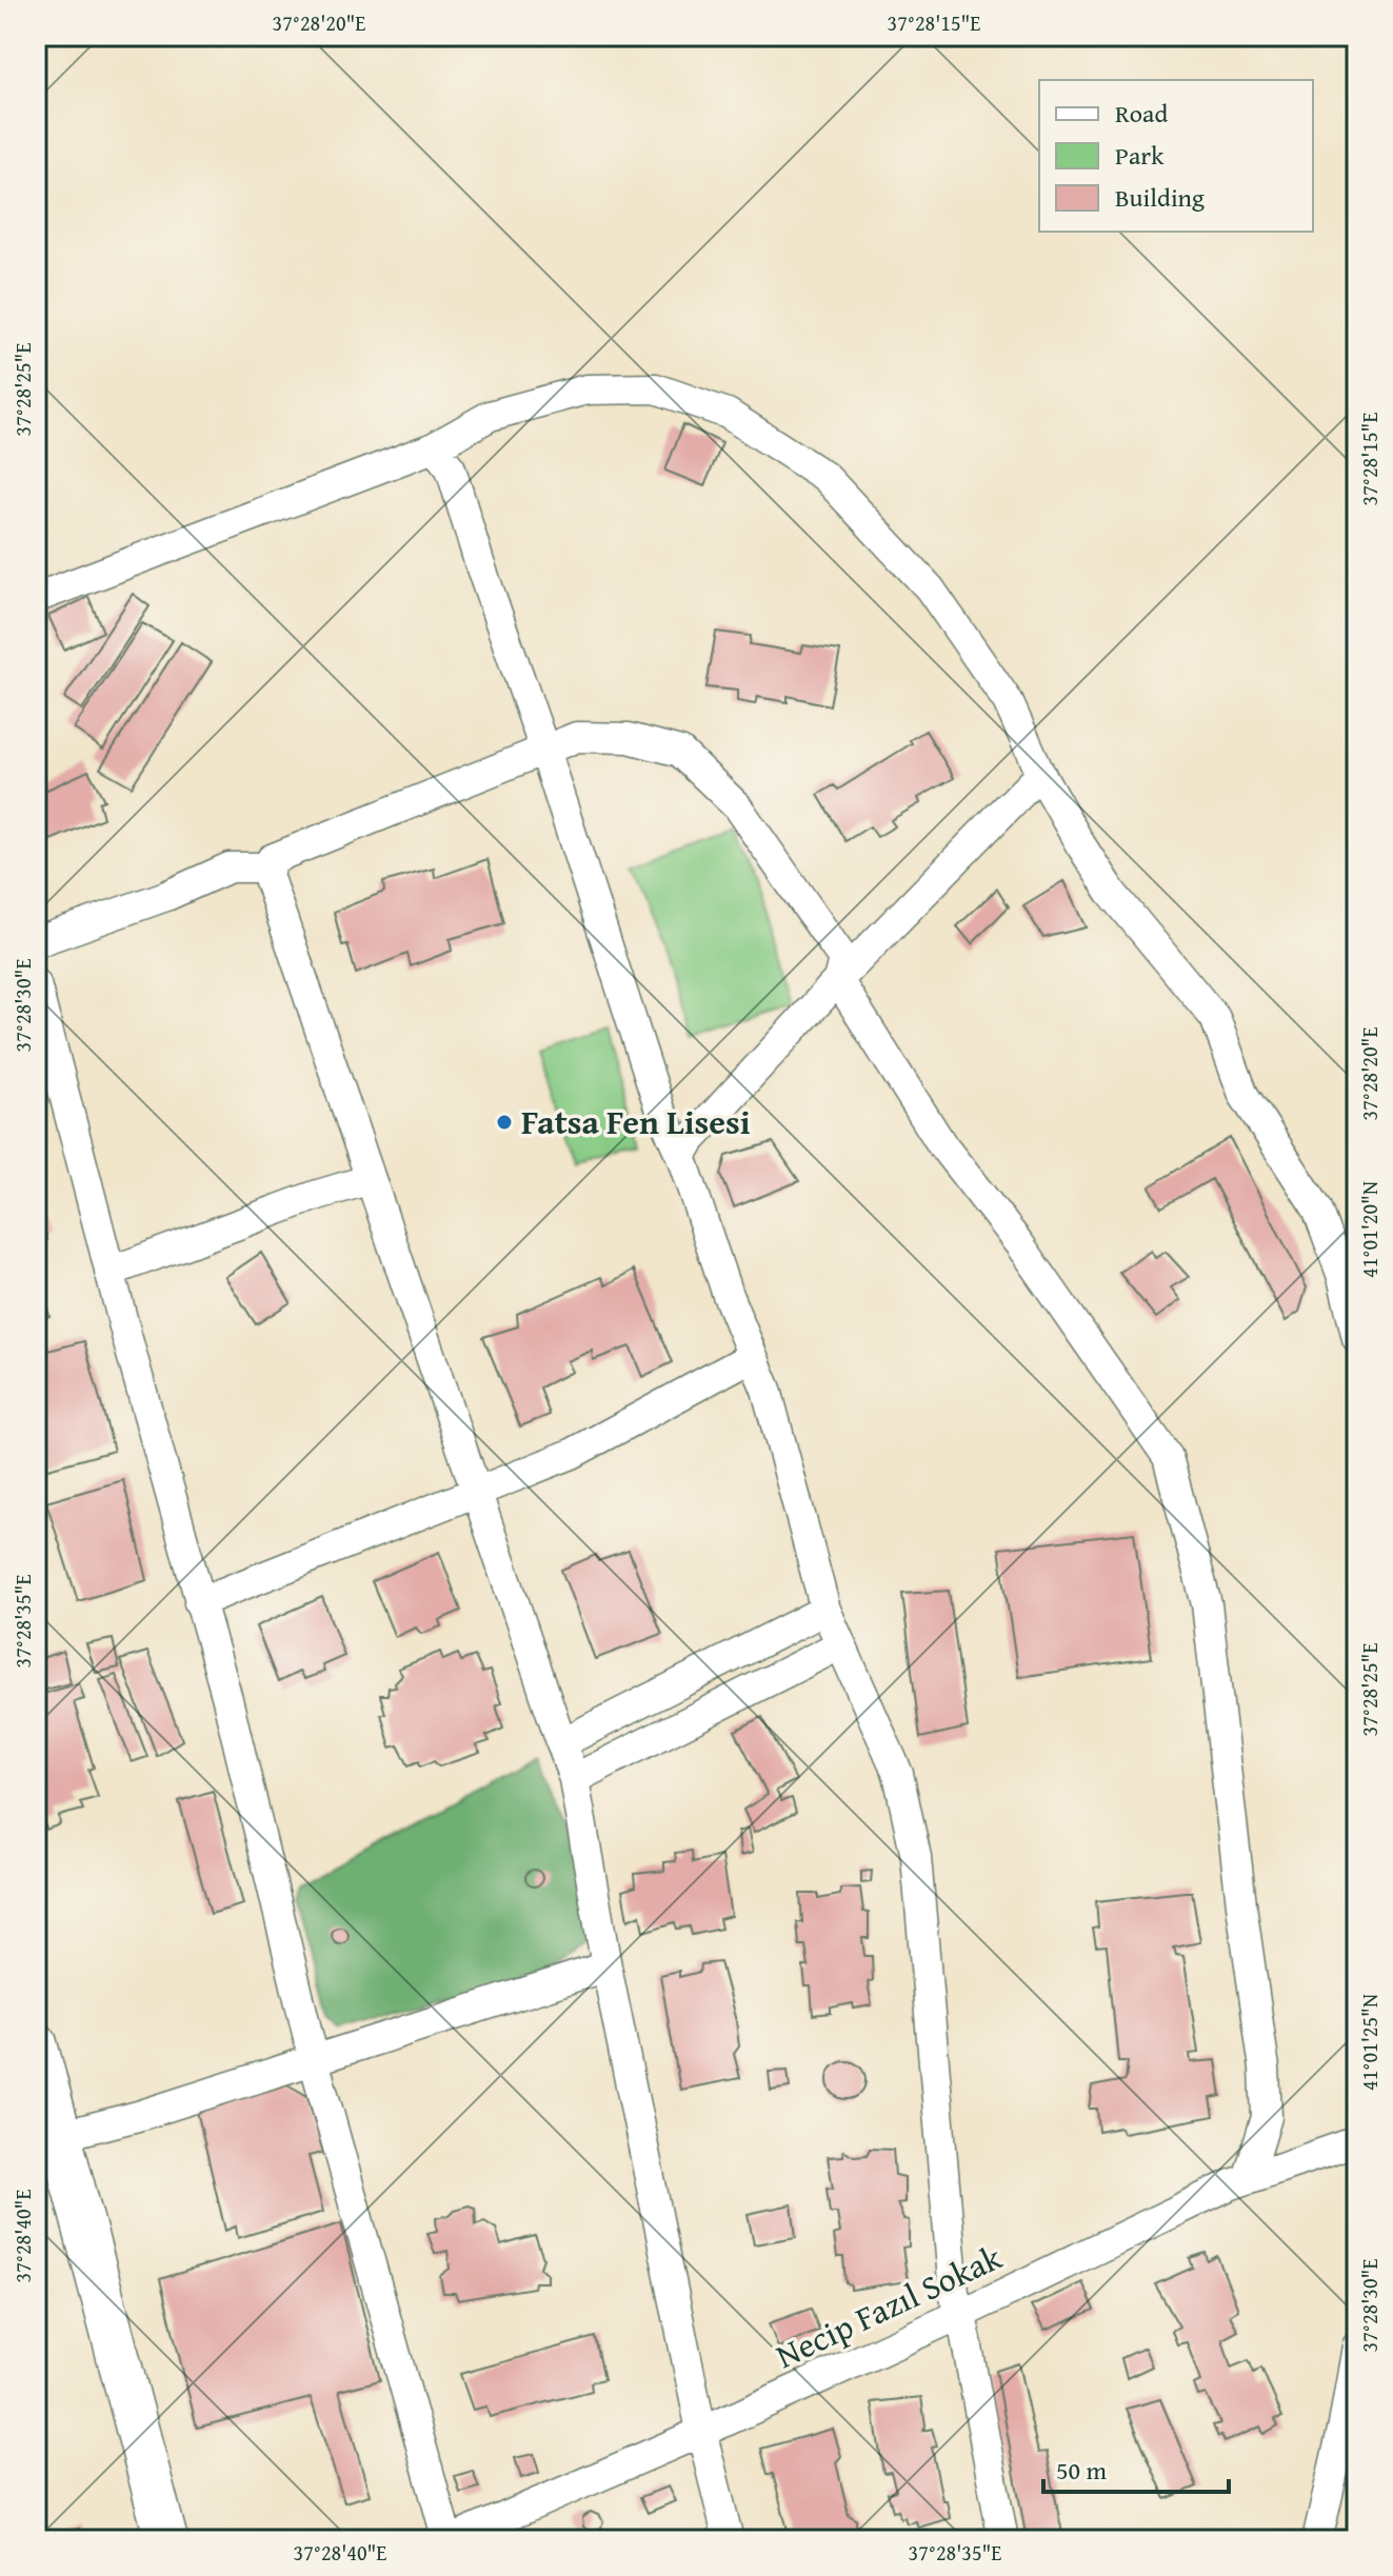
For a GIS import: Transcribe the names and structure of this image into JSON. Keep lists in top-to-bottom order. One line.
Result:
{"streets":{"street":["Necip Fazıl Sokak"]},"places":["Fatsa Fen Lisesi"],"legend":["Road","Park","Building"],"scale_bar":"50 m","coordinates":["37°28'20\"E","37°28'15\"E","37°28'25\"E","37°28'30\"E","41°01'20\"N","37°28'35\"E","41°01'25\"N","37°28'40\"E"]}
